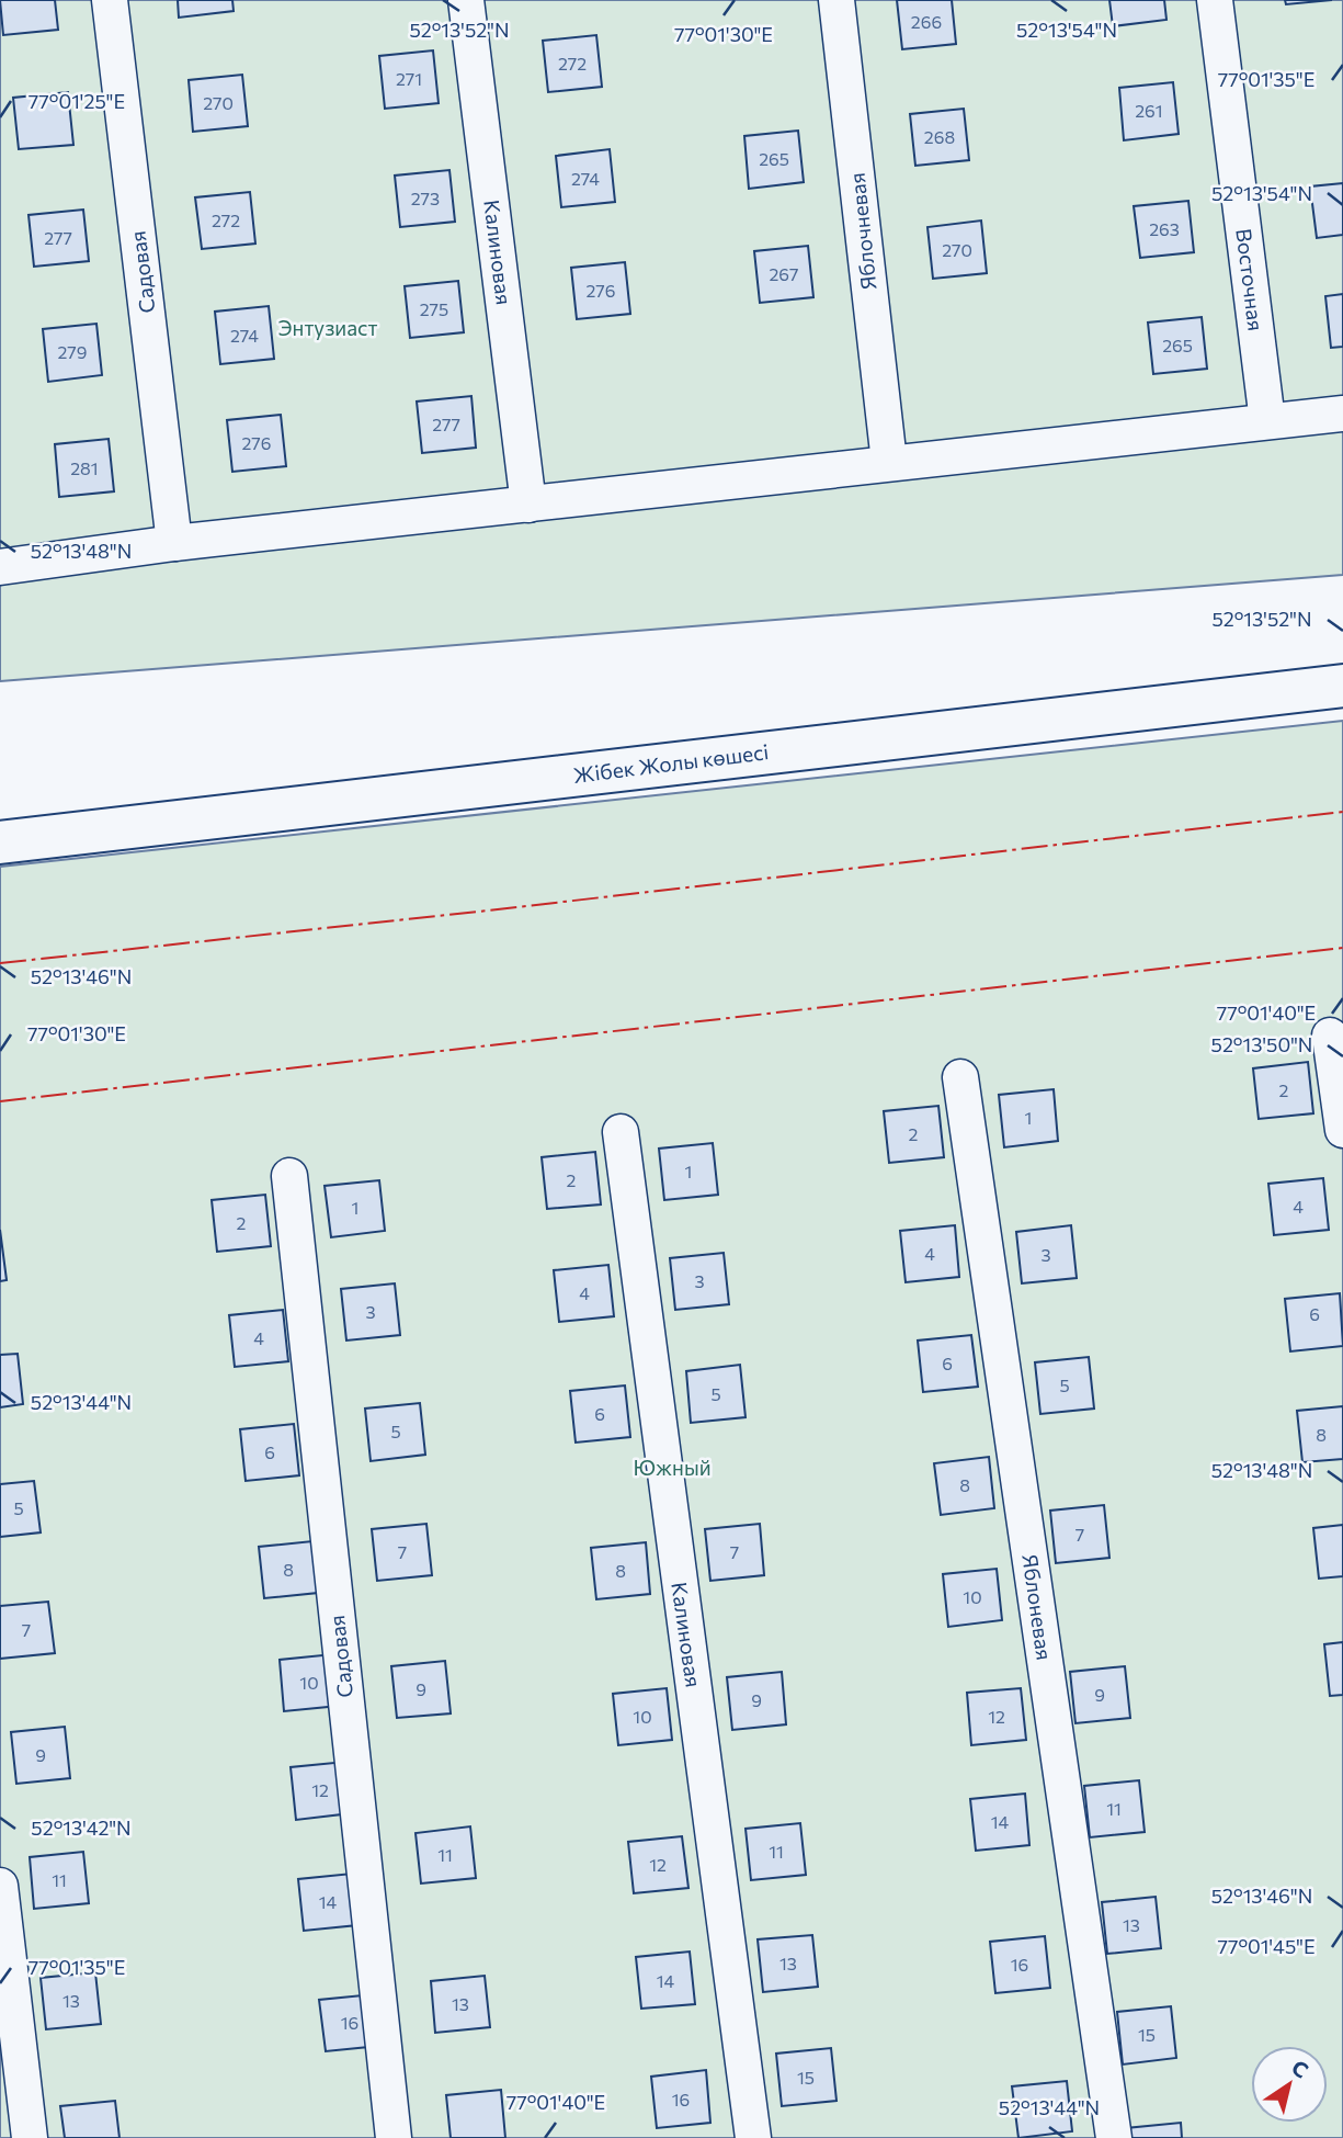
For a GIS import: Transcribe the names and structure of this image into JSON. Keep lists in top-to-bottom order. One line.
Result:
{"streets":{"highway":["Жібек Жолы көшесі"],"street":["Яблочневая","Калиновая","Садовая","Восточная","Яблоневая"]},"parks":["Энтузиаст","Южный"],"house_numbers":["266","272","271","270","261","268","265","274","273","272","263","277","270","267","276","275","274","265","279","277","276","281","2","1","2","1","2","4","1","2","4","3","3","4","3","6","4","6","5","5","6","5","8","6","8","5","7","7","7","8","8","10","7","10","9","9","9","10","12","9","12","11","14","11","11","12","11","14","13","13","16","14","13","13","16","15","15","16"],"north":"top right","coordinates":["52°13'52\"N","52°13'54\"N","77°01'30\"E","77°01'35\"E","77°01'25\"E","52°13'48\"N","52°13'46\"N","77°01'40\"E","52°13'50\"N","52°13'44\"N","52°13'42\"N","77°01'45\"E"]}
